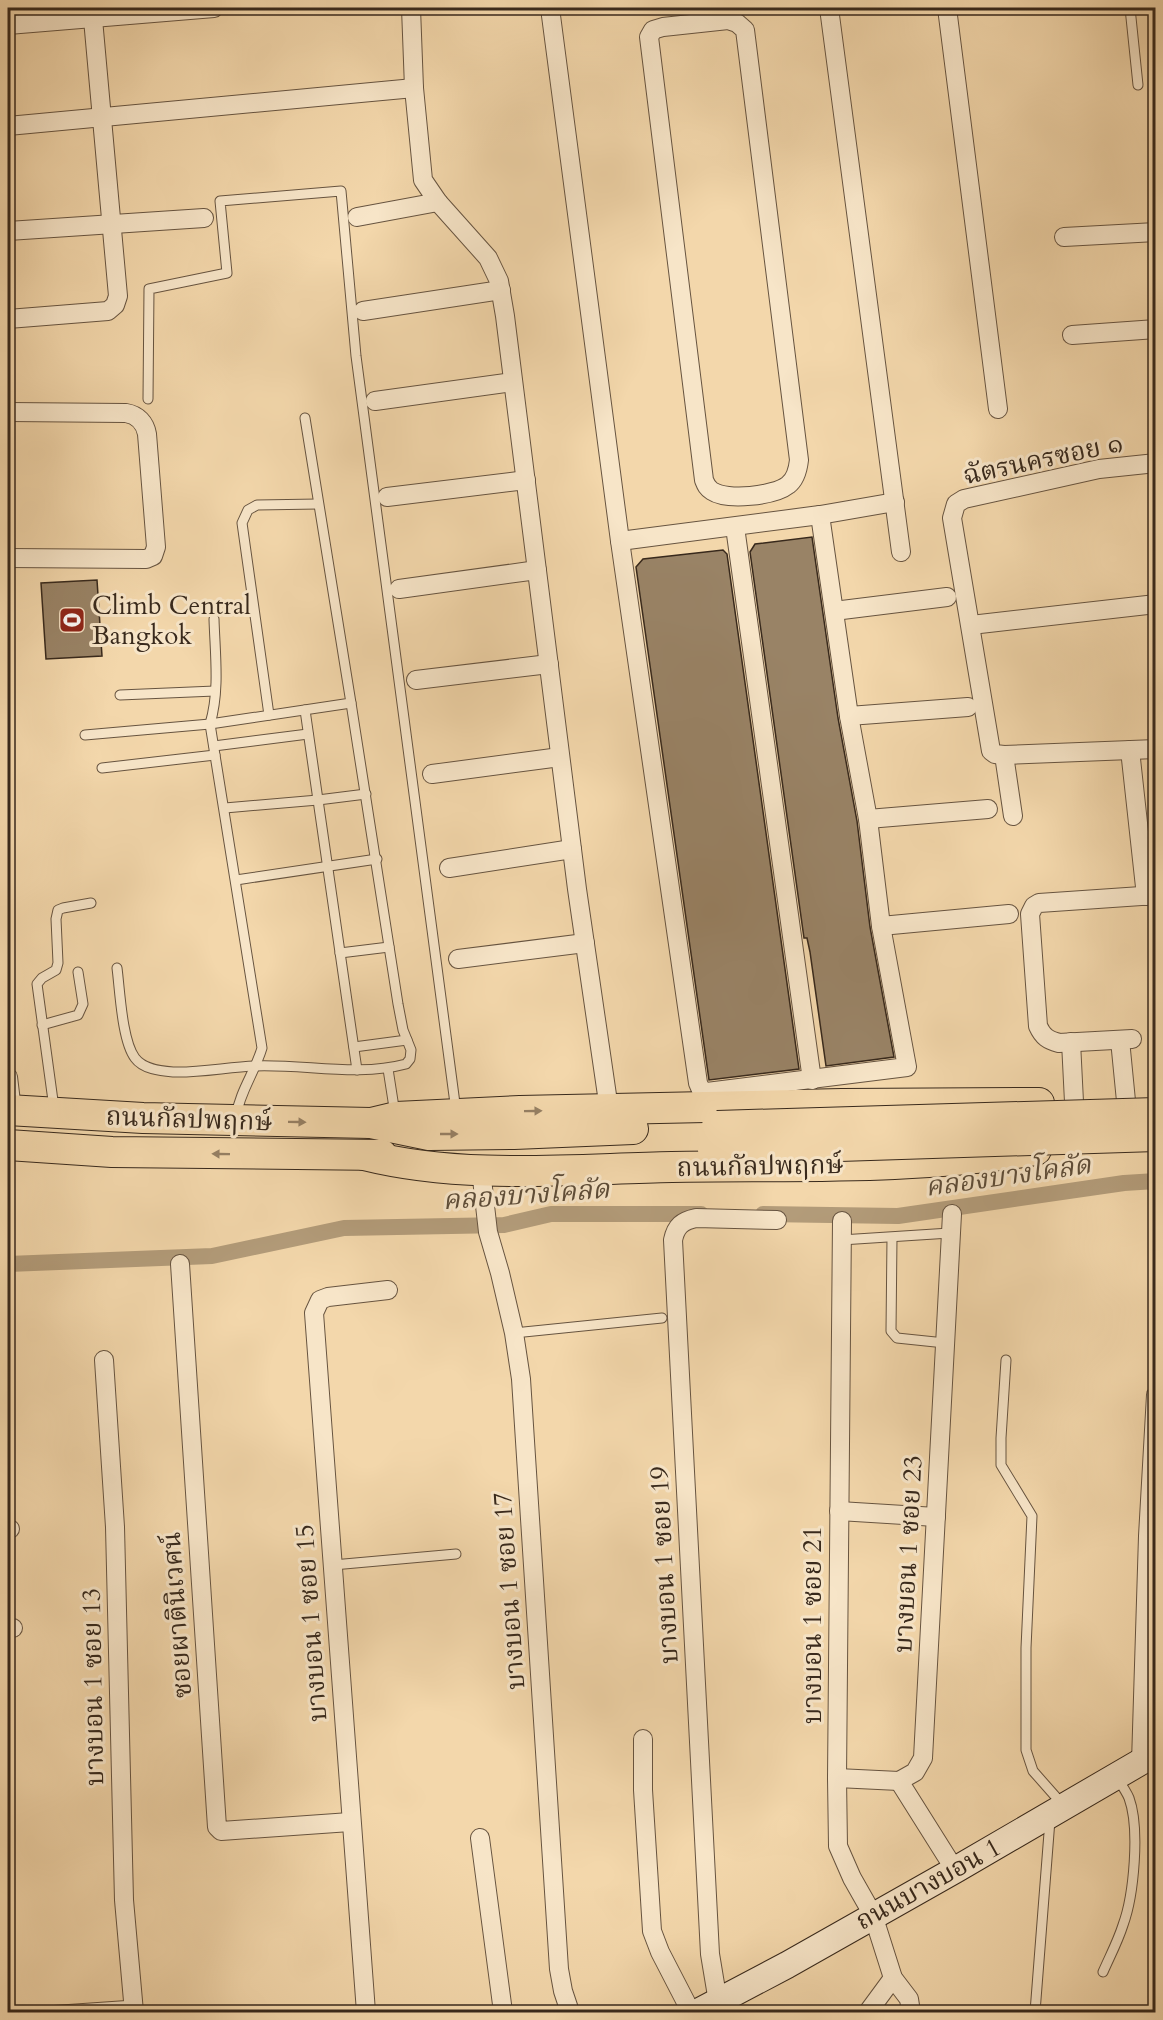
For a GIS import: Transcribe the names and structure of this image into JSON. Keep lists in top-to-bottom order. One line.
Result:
{"streets":{"main road":["ถนนกัลปพฤกษ์","ถนนบางบอน 1"],"street":["ฉัตรนครซอย ๑","บางบอน 1 ซอย 23","บางบอน 1 ซอย 19","บางบอน 1 ซอย 17","ซอยผาตินิเวศน์","บางบอน 1 ซอย 15","บางบอน 1 ซอย 21","บางบอน 1 ซอย 13"]},"crossings":[["ถนนกัลปพฤกษ์","บางบอน 1 ซอย 17"],["บางบอน 1 ซอย 19","ถนนบางบอน 1"],["ซอยผาตินิเวศน์","บางบอน 1 ซอย 15"],["บางบอน 1 ซอย 21","ถนนบางบอน 1"]],"water":["คลองบางโคลัด"],"places":{"sports":["Climb Central Bangkok"]}}
